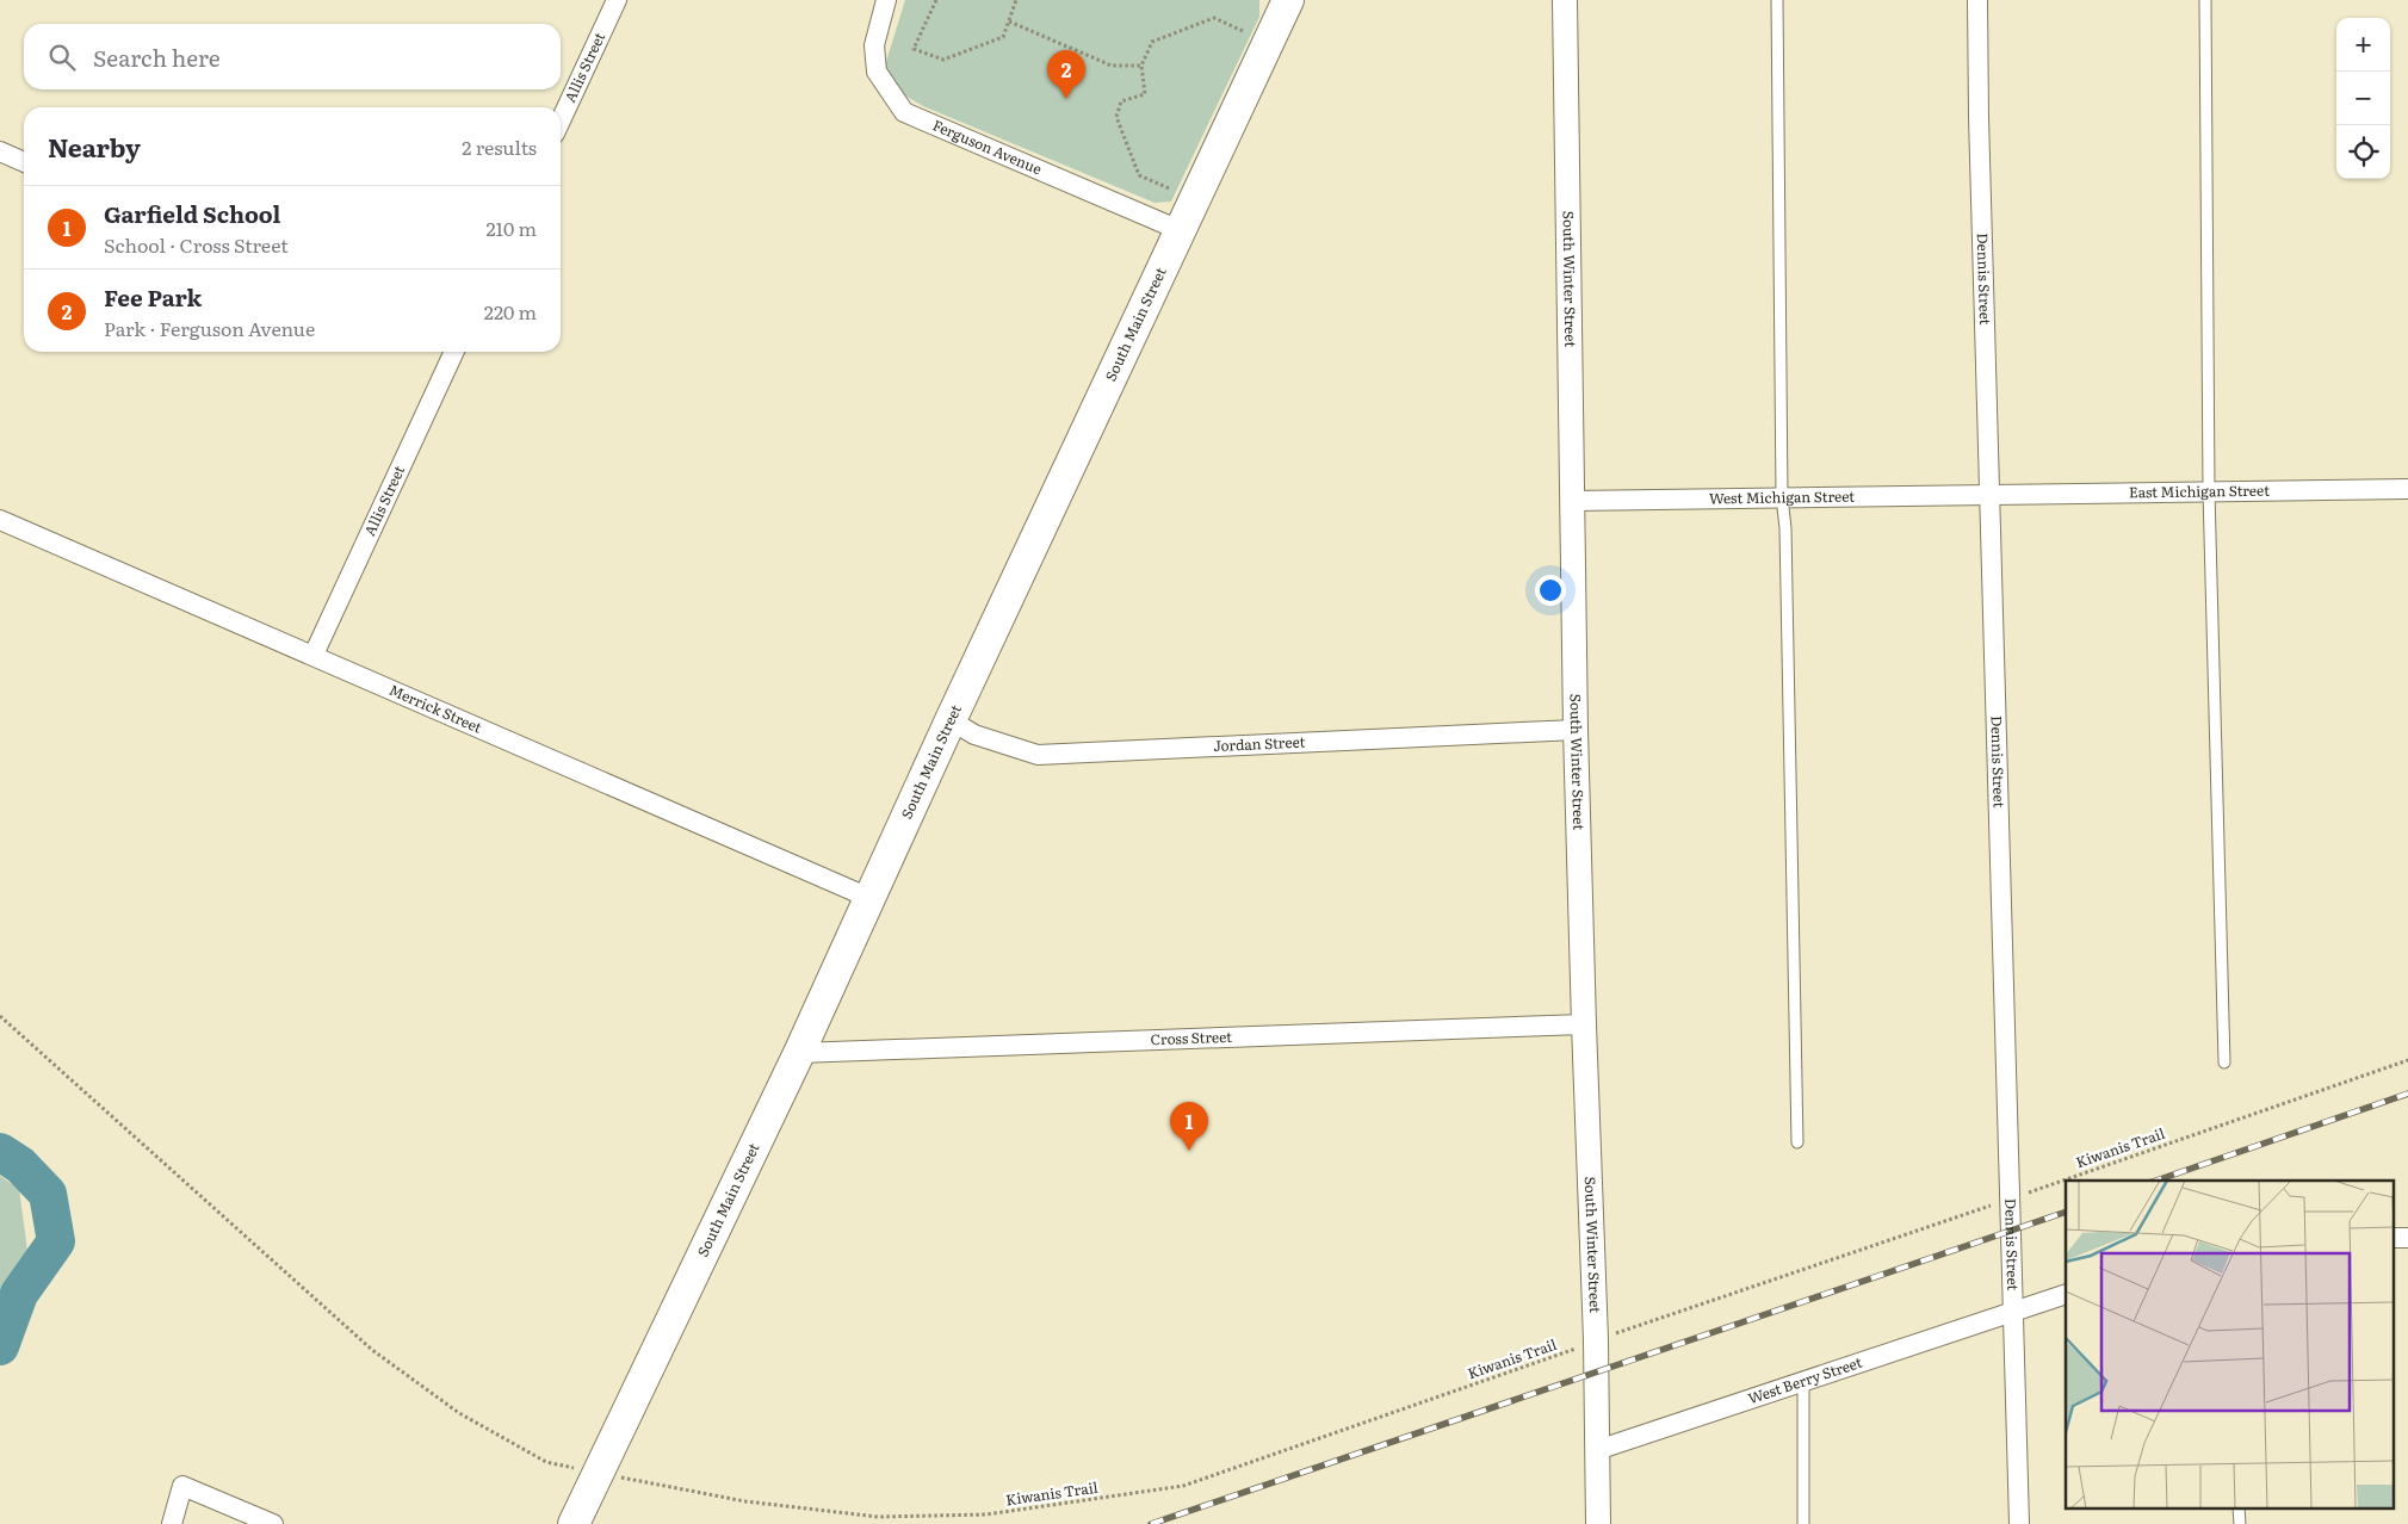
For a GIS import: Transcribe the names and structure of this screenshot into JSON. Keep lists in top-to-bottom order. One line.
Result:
{"streets":{"main road":["South Main Street"],"street":["Allis Street","Ferguson Avenue","South Winter Street","Dennis Street","East Michigan Street","West Michigan Street","Merrick Street","Jordan Street","Cross Street","West Berry Street"],"path":["Kiwanis Trail"]},"crossings":[["Allis Street","Merrick Street"],["Ferguson Avenue","South Main Street"],["South Winter Street","West Michigan Street"],["South Winter Street","Jordan Street"],["South Winter Street","Cross Street"],["South Winter Street","Kiwanis Trail"],["South Winter Street","West Berry Street"],["Dennis Street","East Michigan Street"],["Dennis Street","West Michigan Street"],["Dennis Street","Kiwanis Trail"],["Dennis Street","West Berry Street"],["South Main Street","Merrick Street"],["South Main Street","Jordan Street"],["South Main Street","Cross Street"],["South Main Street","Kiwanis Trail"],["East Michigan Street","West Michigan Street"]],"page":{"map_buttons":["+","−"],"search":"Search here","pins":["2","1"],"heading":["Nearby","2 results"],"list":[{"mark":"1","name":"Garfield School","note":"School · Cross Street","value":"210 m"},{"mark":"2","name":"Fee Park","note":"Park · Ferguson Avenue","value":"220 m"}]}}
